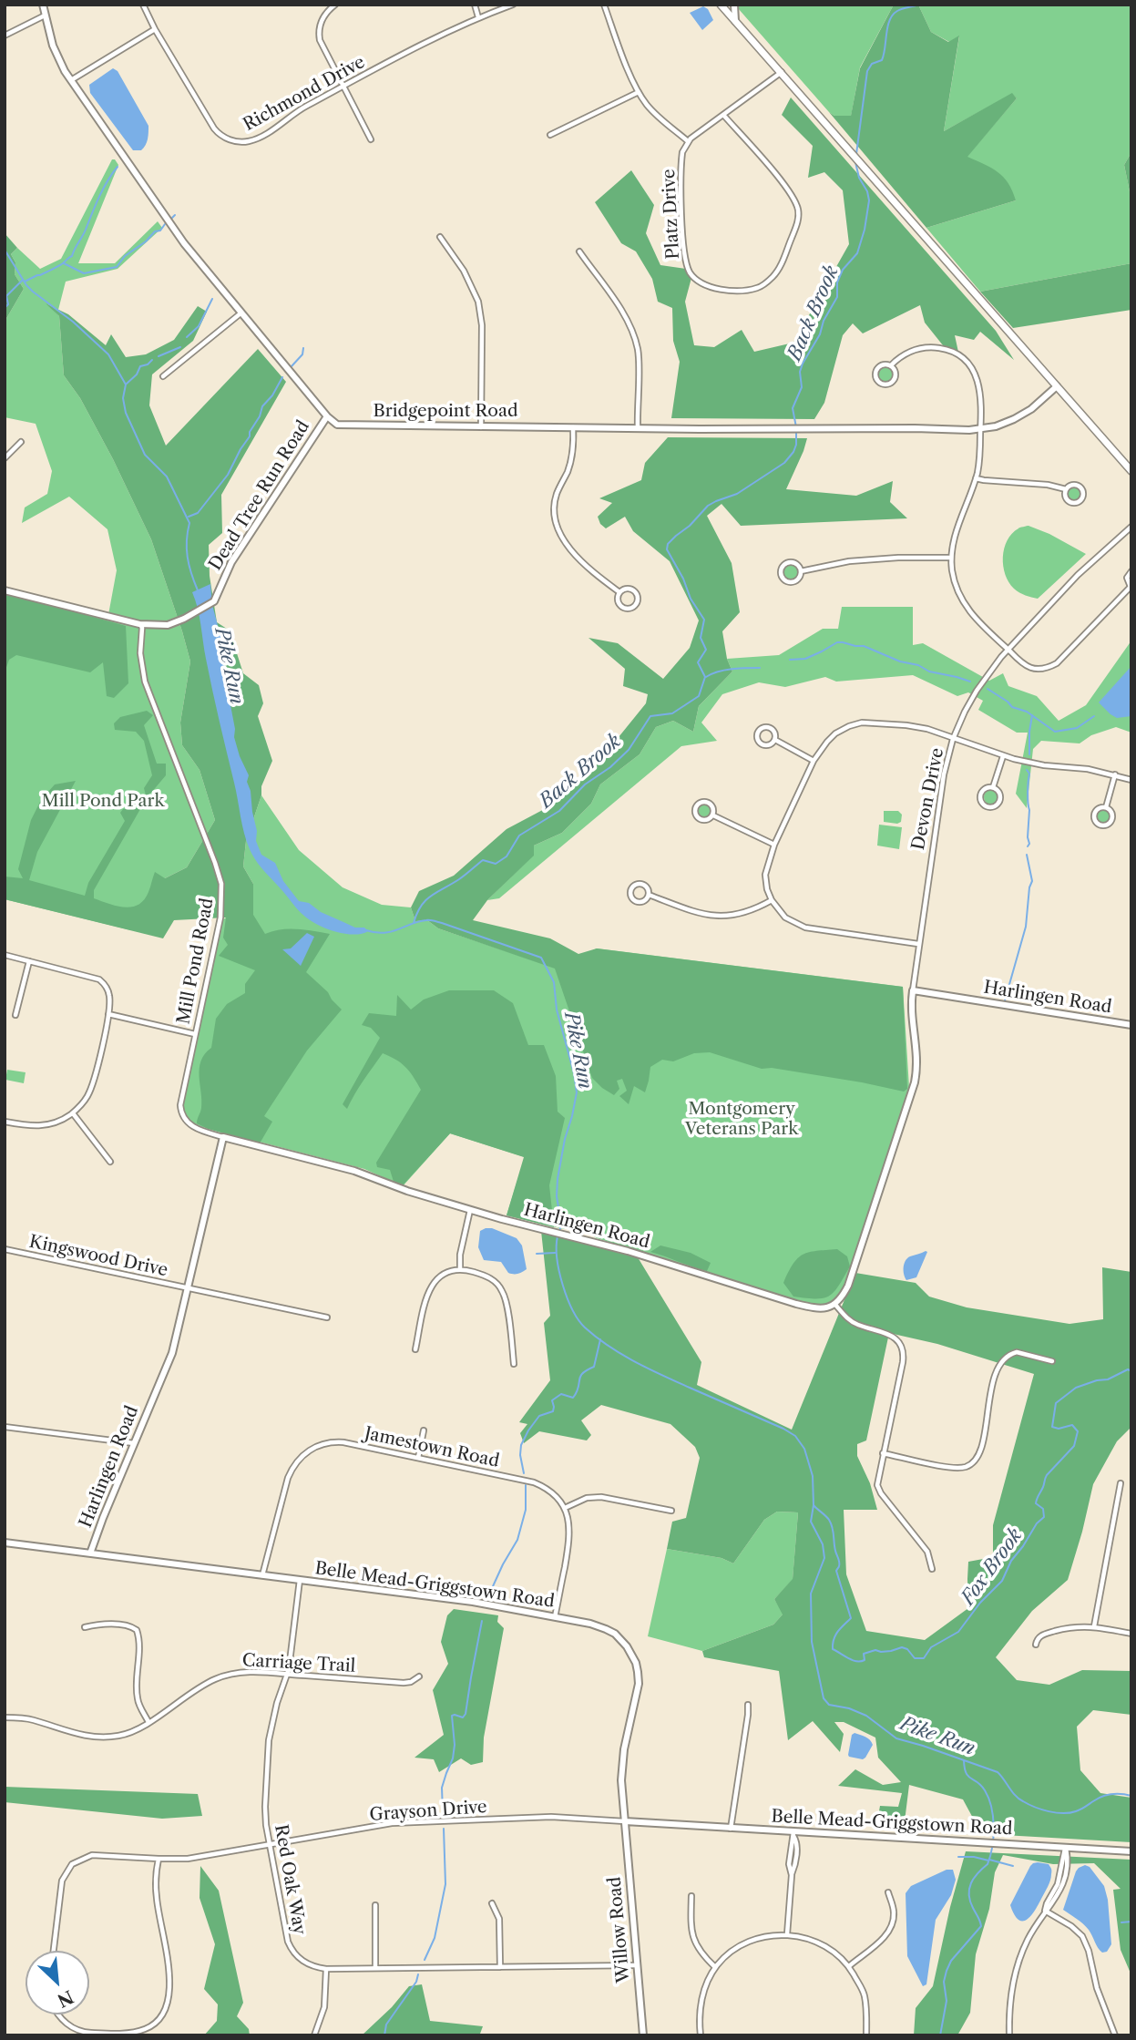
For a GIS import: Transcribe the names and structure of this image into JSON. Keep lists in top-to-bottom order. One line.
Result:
{"streets":{"street":["Richmond Drive","Platz Drive","Bridgepoint Road","Dead Tree Run Road","Devon Drive","Mill Pond Road","Harlingen Road","Kingswood Drive","Jamestown Road","Belle Mead-Griggstown Road","Carriage Trail","Grayson Drive","Red Oak Way","Willow Road"]},"crossings":[["Bridgepoint Road","Dead Tree Run Road"],["Dead Tree Run Road","Mill Pond Road"],["Devon Drive","Harlingen Road"],["Mill Pond Road","Harlingen Road"],["Harlingen Road","Kingswood Drive"],["Harlingen Road","Belle Mead-Griggstown Road"],["Jamestown Road","Belle Mead-Griggstown Road"],["Belle Mead-Griggstown Road","Grayson Drive"],["Belle Mead-Griggstown Road","Red Oak Way"],["Belle Mead-Griggstown Road","Willow Road"],["Carriage Trail","Red Oak Way"],["Grayson Drive","Red Oak Way"],["Grayson Drive","Willow Road"],["Red Oak Way","Willow Road"]],"water":["Back Brook","Pike Run","Fox Brook"],"parks":["Mill Pond Park","Montgomery Veterans Park"],"north":"bottom right"}
